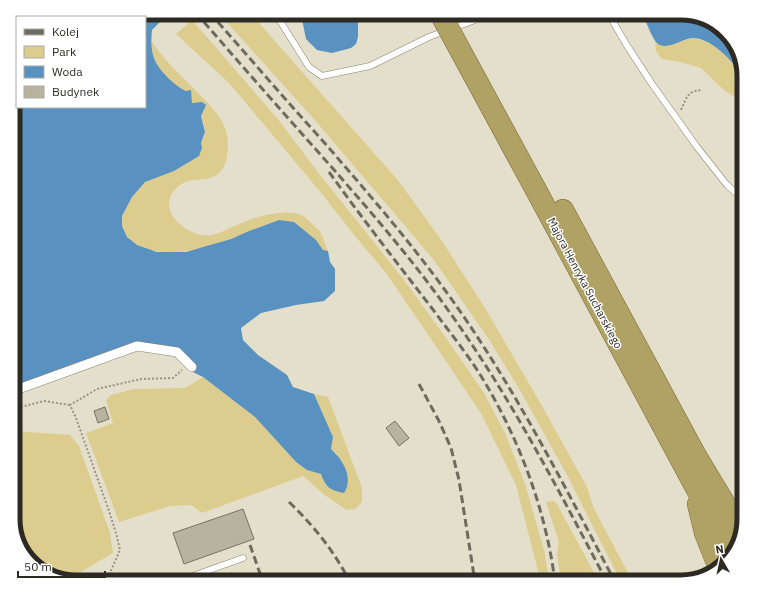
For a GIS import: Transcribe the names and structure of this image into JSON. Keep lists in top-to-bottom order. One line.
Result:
{"streets":{"highway":["Majora Henryka Sucharskiego"]},"legend":["Kolej","Park","Woda","Budynek"],"scale_bar":"50 m","north":"top"}
